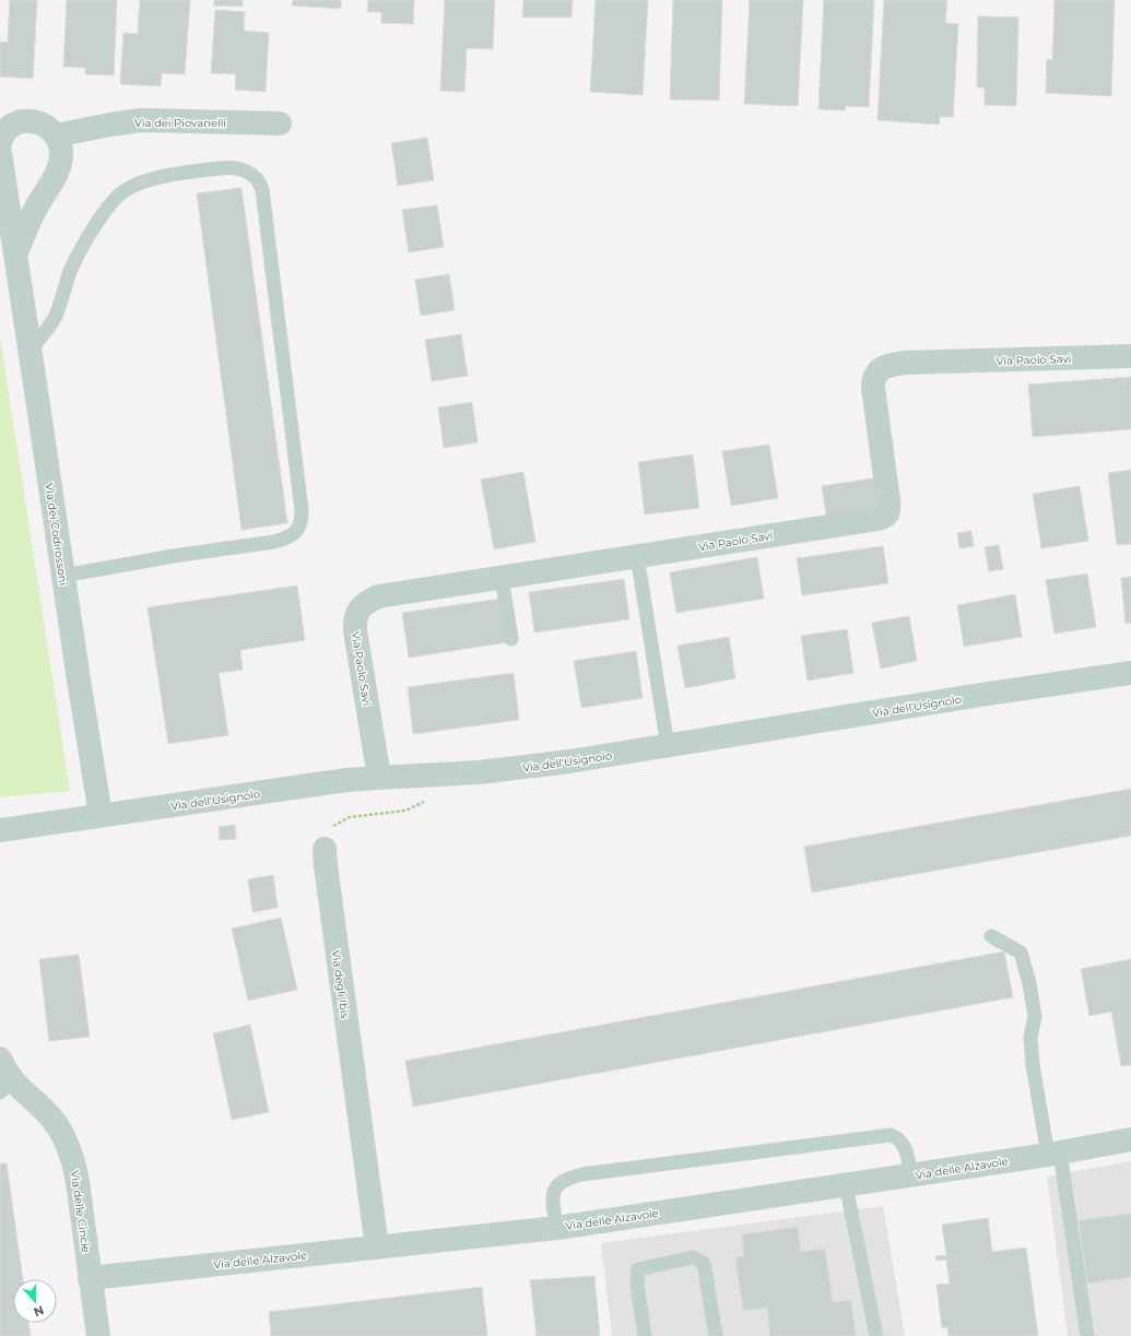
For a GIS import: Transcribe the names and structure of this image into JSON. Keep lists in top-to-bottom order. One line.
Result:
{"streets":{"street":["Via dei Piovanelli","Via Paolo Savi","Via dei Codirossoni","Via dell'Usignolo","Via degli Ibis","Via delle Alzavole","Via delle Cincie"]},"crossings":[["Via Paolo Savi","Via dell'Usignolo"],["Via dei Codirossoni","Via dell'Usignolo"],["Via degli Ibis","Via delle Alzavole"],["Via delle Alzavole","Via delle Cincie"]],"north":"bottom"}
